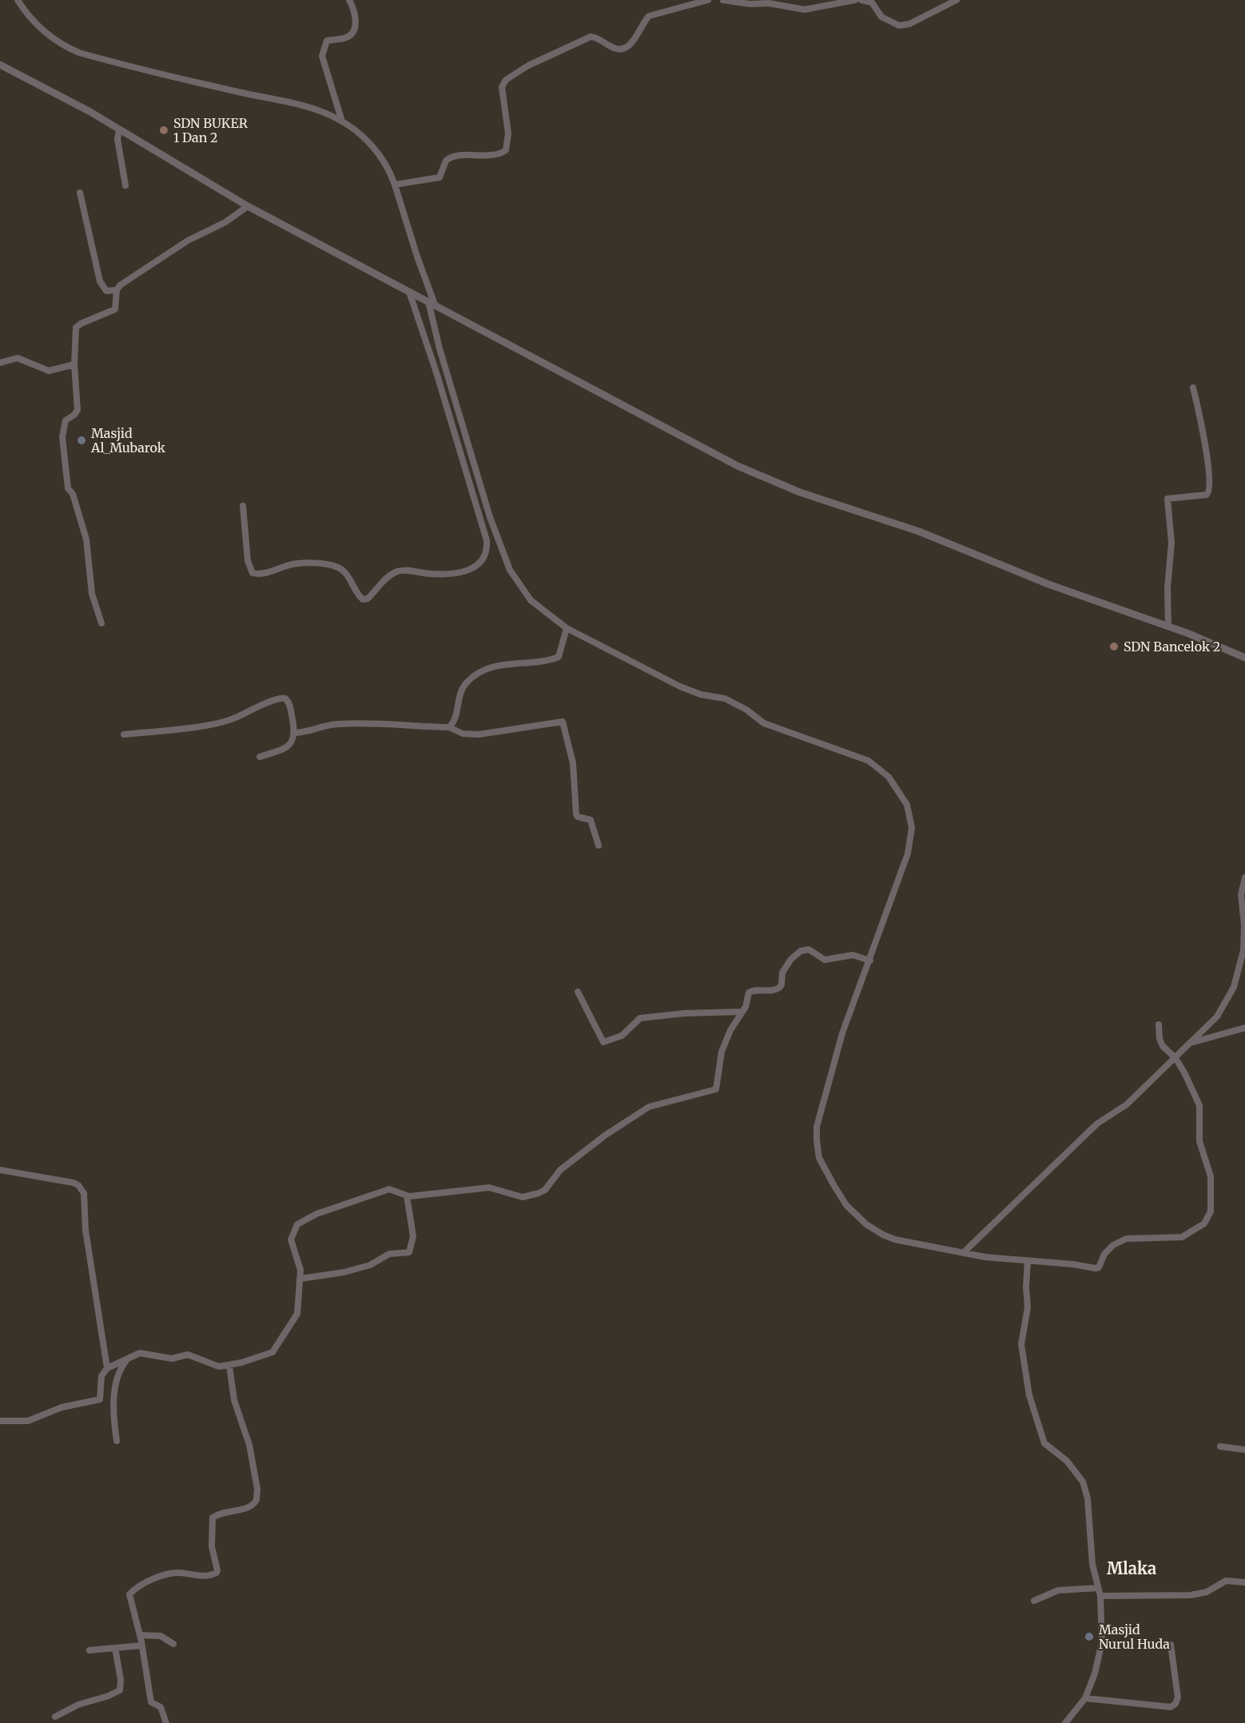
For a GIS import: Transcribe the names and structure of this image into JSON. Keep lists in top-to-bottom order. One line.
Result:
{"districts":["Mlaka"],"places":["SDN BUKER 1 Dan 2","Masjid Al_Mubarok","SDN Bancelok 2","Masjid Nurul Huda"]}
